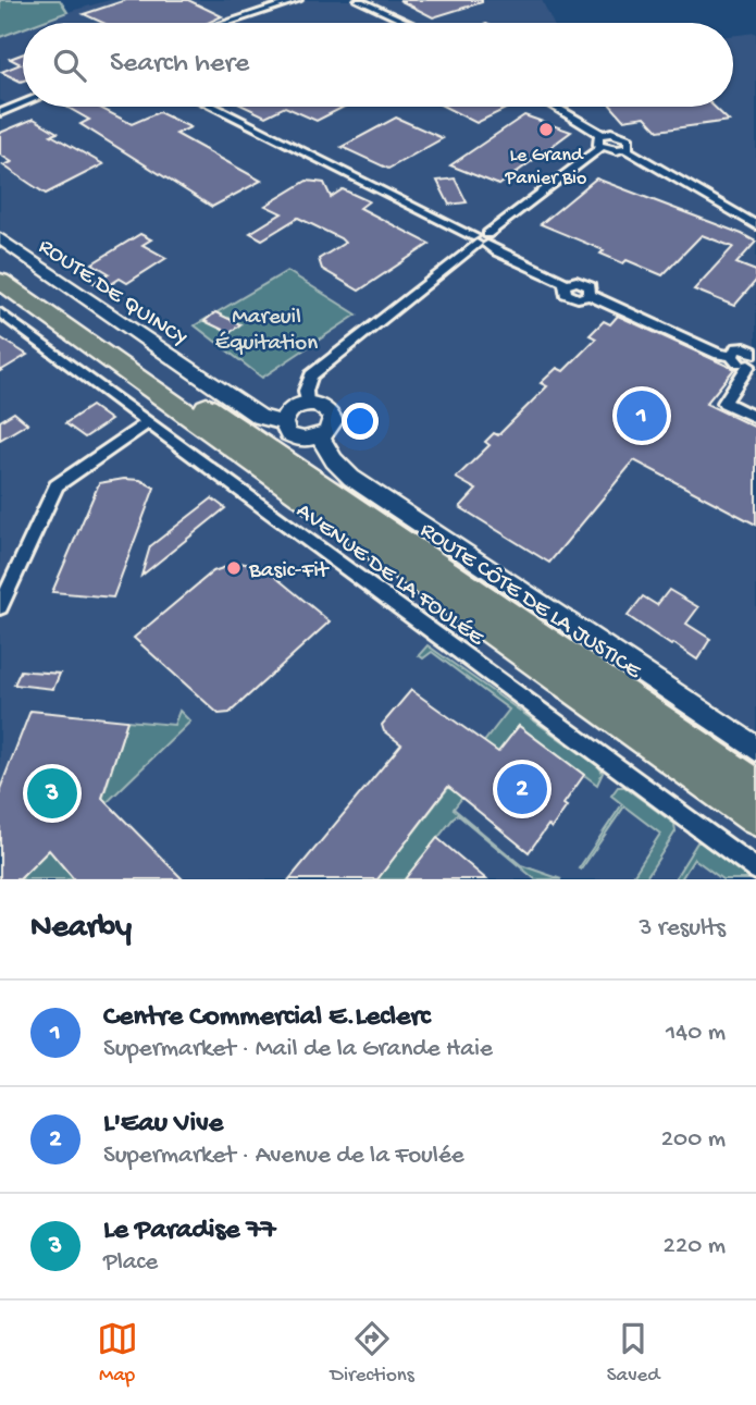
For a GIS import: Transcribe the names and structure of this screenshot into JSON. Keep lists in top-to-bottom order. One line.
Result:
{"streets":{"street":["ROUTE DE QUINCY","AVENUE DE LA FOULÉE","ROUTE CÔTE DE LA JUSTICE"]},"crossings":[["ROUTE DE QUINCY","ROUTE CÔTE DE LA JUSTICE"]],"parks":["Mareuil Équitation"],"places":["Le Grand Panier Bio","Basic-Fit"],"page":{"search":"Search here","pins":["1","2","3"],"heading":["Nearby","3 results"],"list":[{"mark":"1","name":"Centre Commercial E.Leclerc","note":"Supermarket · Mail de la Grande Haie","value":"140 m"},{"mark":"2","name":"L'Eau Vive","note":"Supermarket · Avenue de la Foulée","value":"200 m"},{"mark":"3","name":"Le Paradise 77","note":"Place","value":"220 m"}],"nav":["Map","Directions","Saved"]}}
